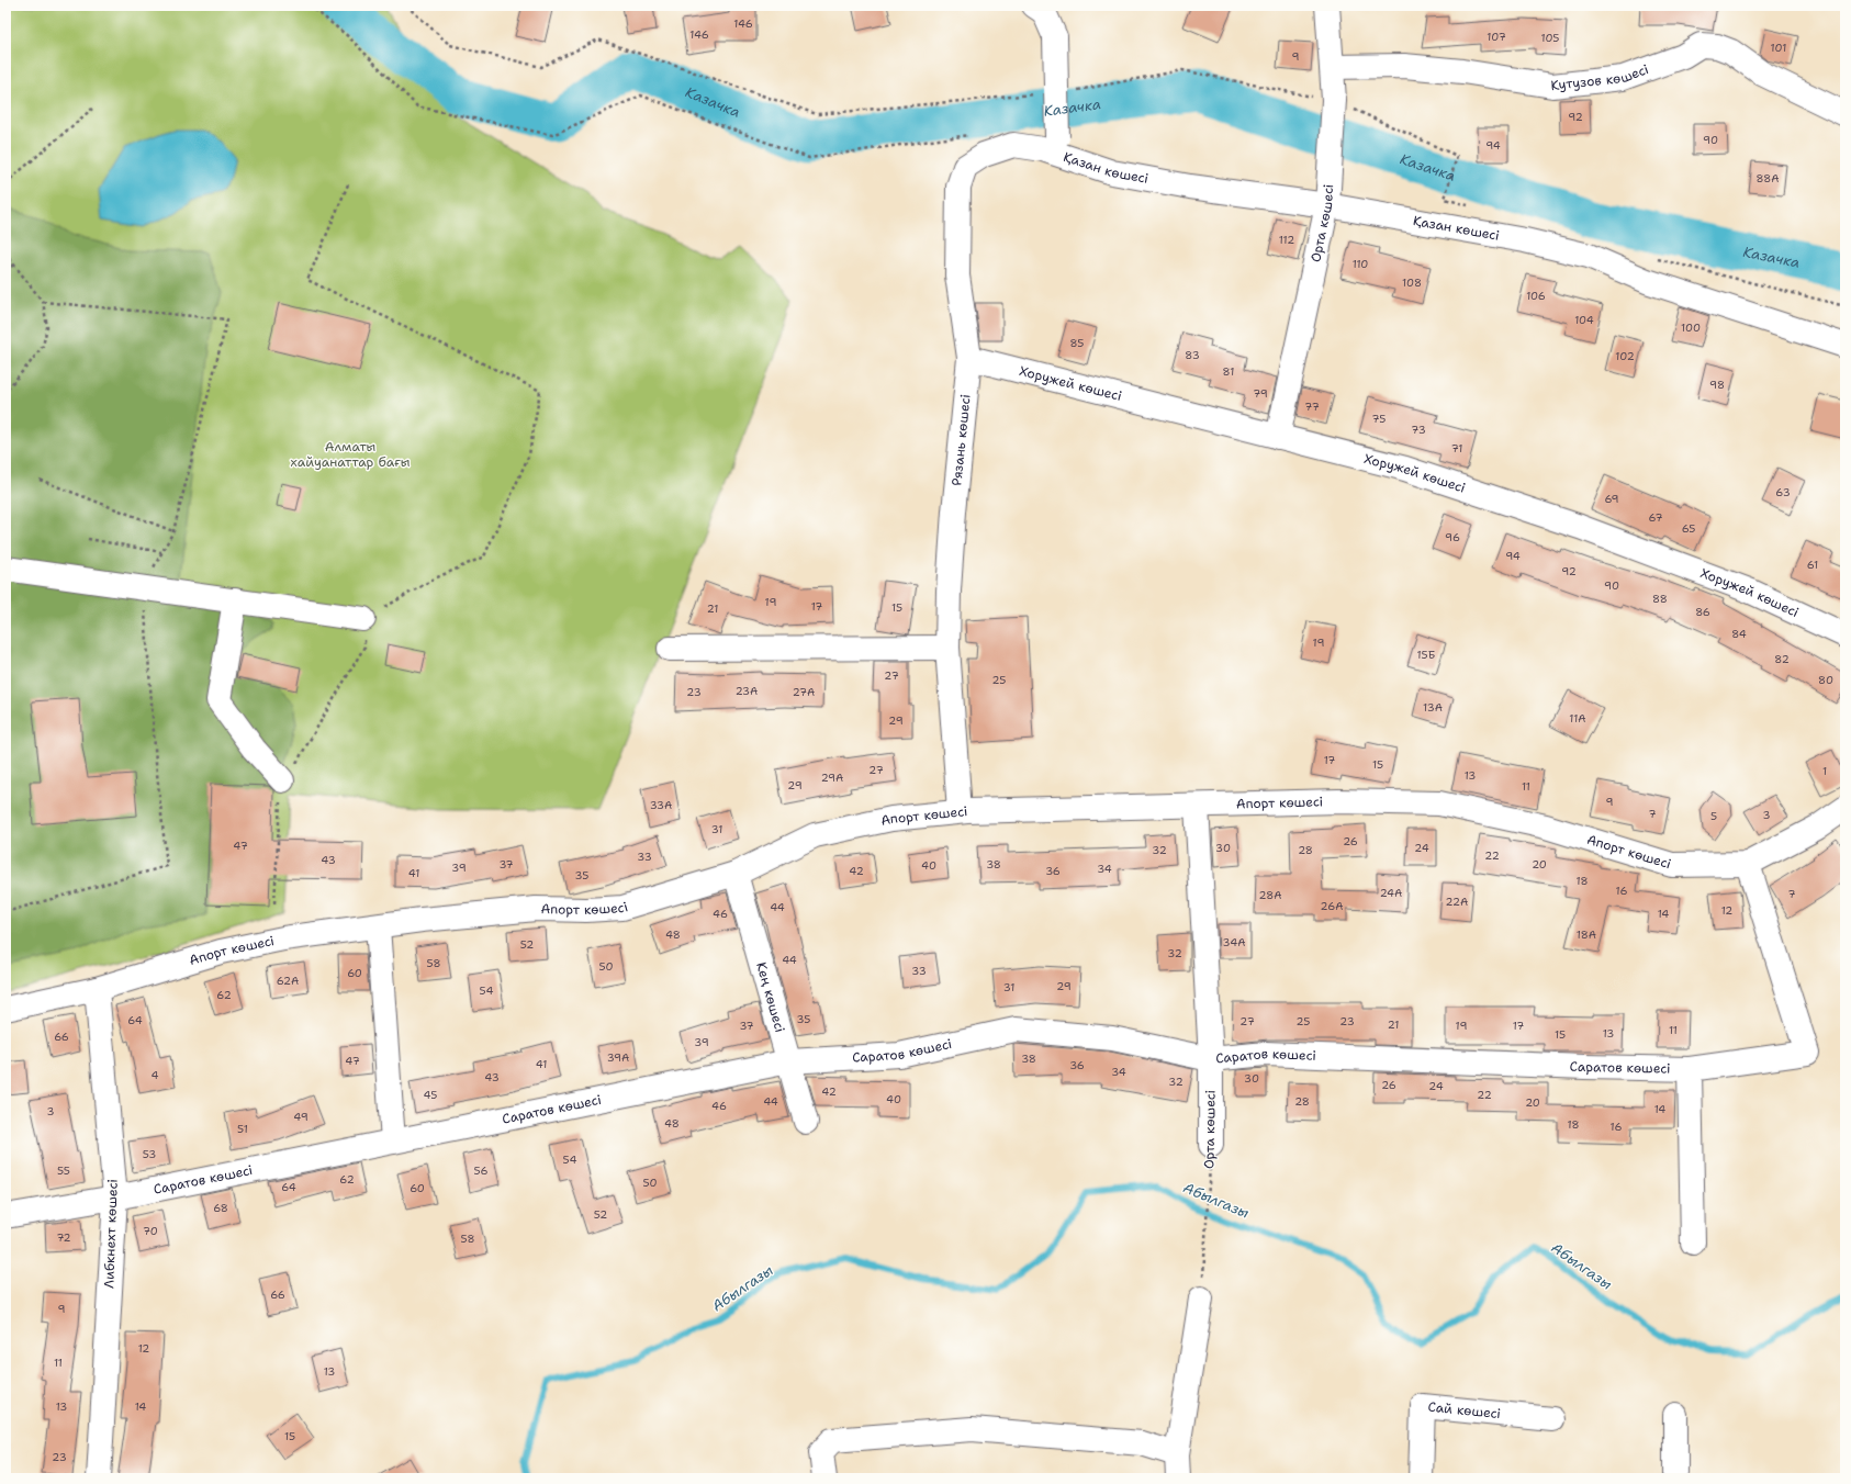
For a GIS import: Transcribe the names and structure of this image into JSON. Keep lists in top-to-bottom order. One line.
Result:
{"streets":{"street":["Кутузов көшесі","Қазан көшесі","Орта көшесі","Хоружей көшесі","Рязань көшесі","Апорт көшесі","Кең көшесі","Саратов көшесі","Либкнехт көшесі","Сай көшесі"]},"crossings":[["Кутузов көшесі","Орта көшесі"],["Қазан көшесі","Орта көшесі"],["Қазан көшесі","Рязань көшесі"],["Орта көшесі","Хоружей көшесі"],["Орта көшесі","Апорт көшесі"],["Орта көшесі","Саратов көшесі"],["Хоружей көшесі","Рязань көшесі"],["Рязань көшесі","Апорт көшесі"],["Апорт көшесі","Кең көшесі"],["Апорт көшесі","Саратов көшесі"],["Апорт көшесі","Либкнехт көшесі"],["Кең көшесі","Саратов көшесі"],["Саратов көшесі","Либкнехт көшесі"]],"water":["Казачка","Абылгазы"],"parks":["Алматы хайуанаттар бағы"],"house_numbers":["146","146","107","105","101","9","92","90","94","88А","112","110","108","106","104","100","85","83","102","81","98","79","77","75","73","71","63","69","67","65","96","94","61","92","90","88","19","17","15","21","86","84","19","15Б","82","27","25","80","23А","23","27А","13А","11А","29","17","15","27","1","13","29А","29","11","9","33А","7","3","5","31","26","47","30","24","32","28","22","33","43","37","38","20","40","39","34","42","36","41","35","18","16","24А","7","28А","22А","26А","44","12","46","14","48","18А","34А","52","32","44","58","50","33","60","62А","29","31","54","62","35","64","27","25","23","21","37","19","17","11","13","15","66","39","39А","38","47","41","36","34","4","43","30","32","26","24","42","45","22","40","44","28","20","46","14","3","49","48","18","16","51","53","54","55","56","62","50","64","60","68","52","70","72","58","66","9","12","11","13","13","14","15","23"]}
